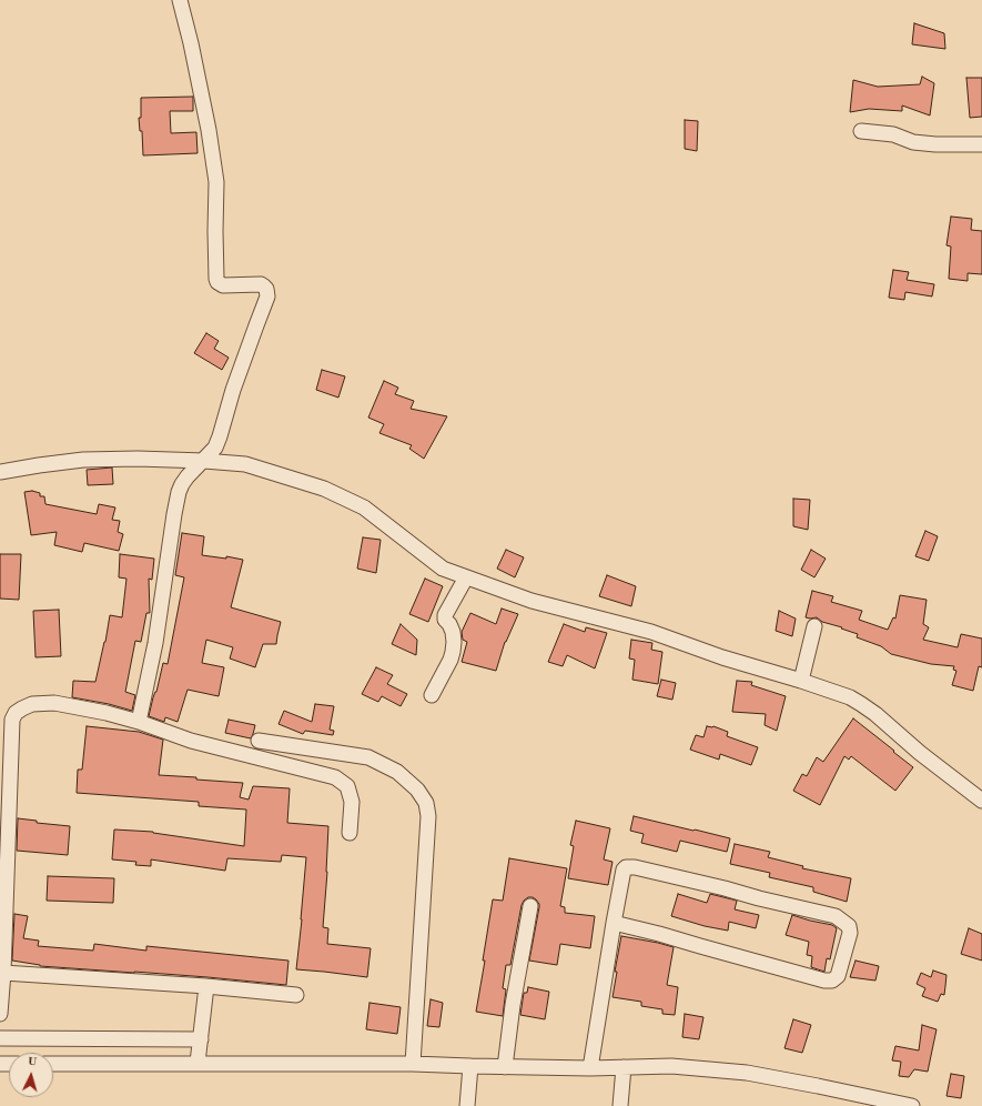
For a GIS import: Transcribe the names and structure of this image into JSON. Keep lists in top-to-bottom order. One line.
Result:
{"north":"top"}
